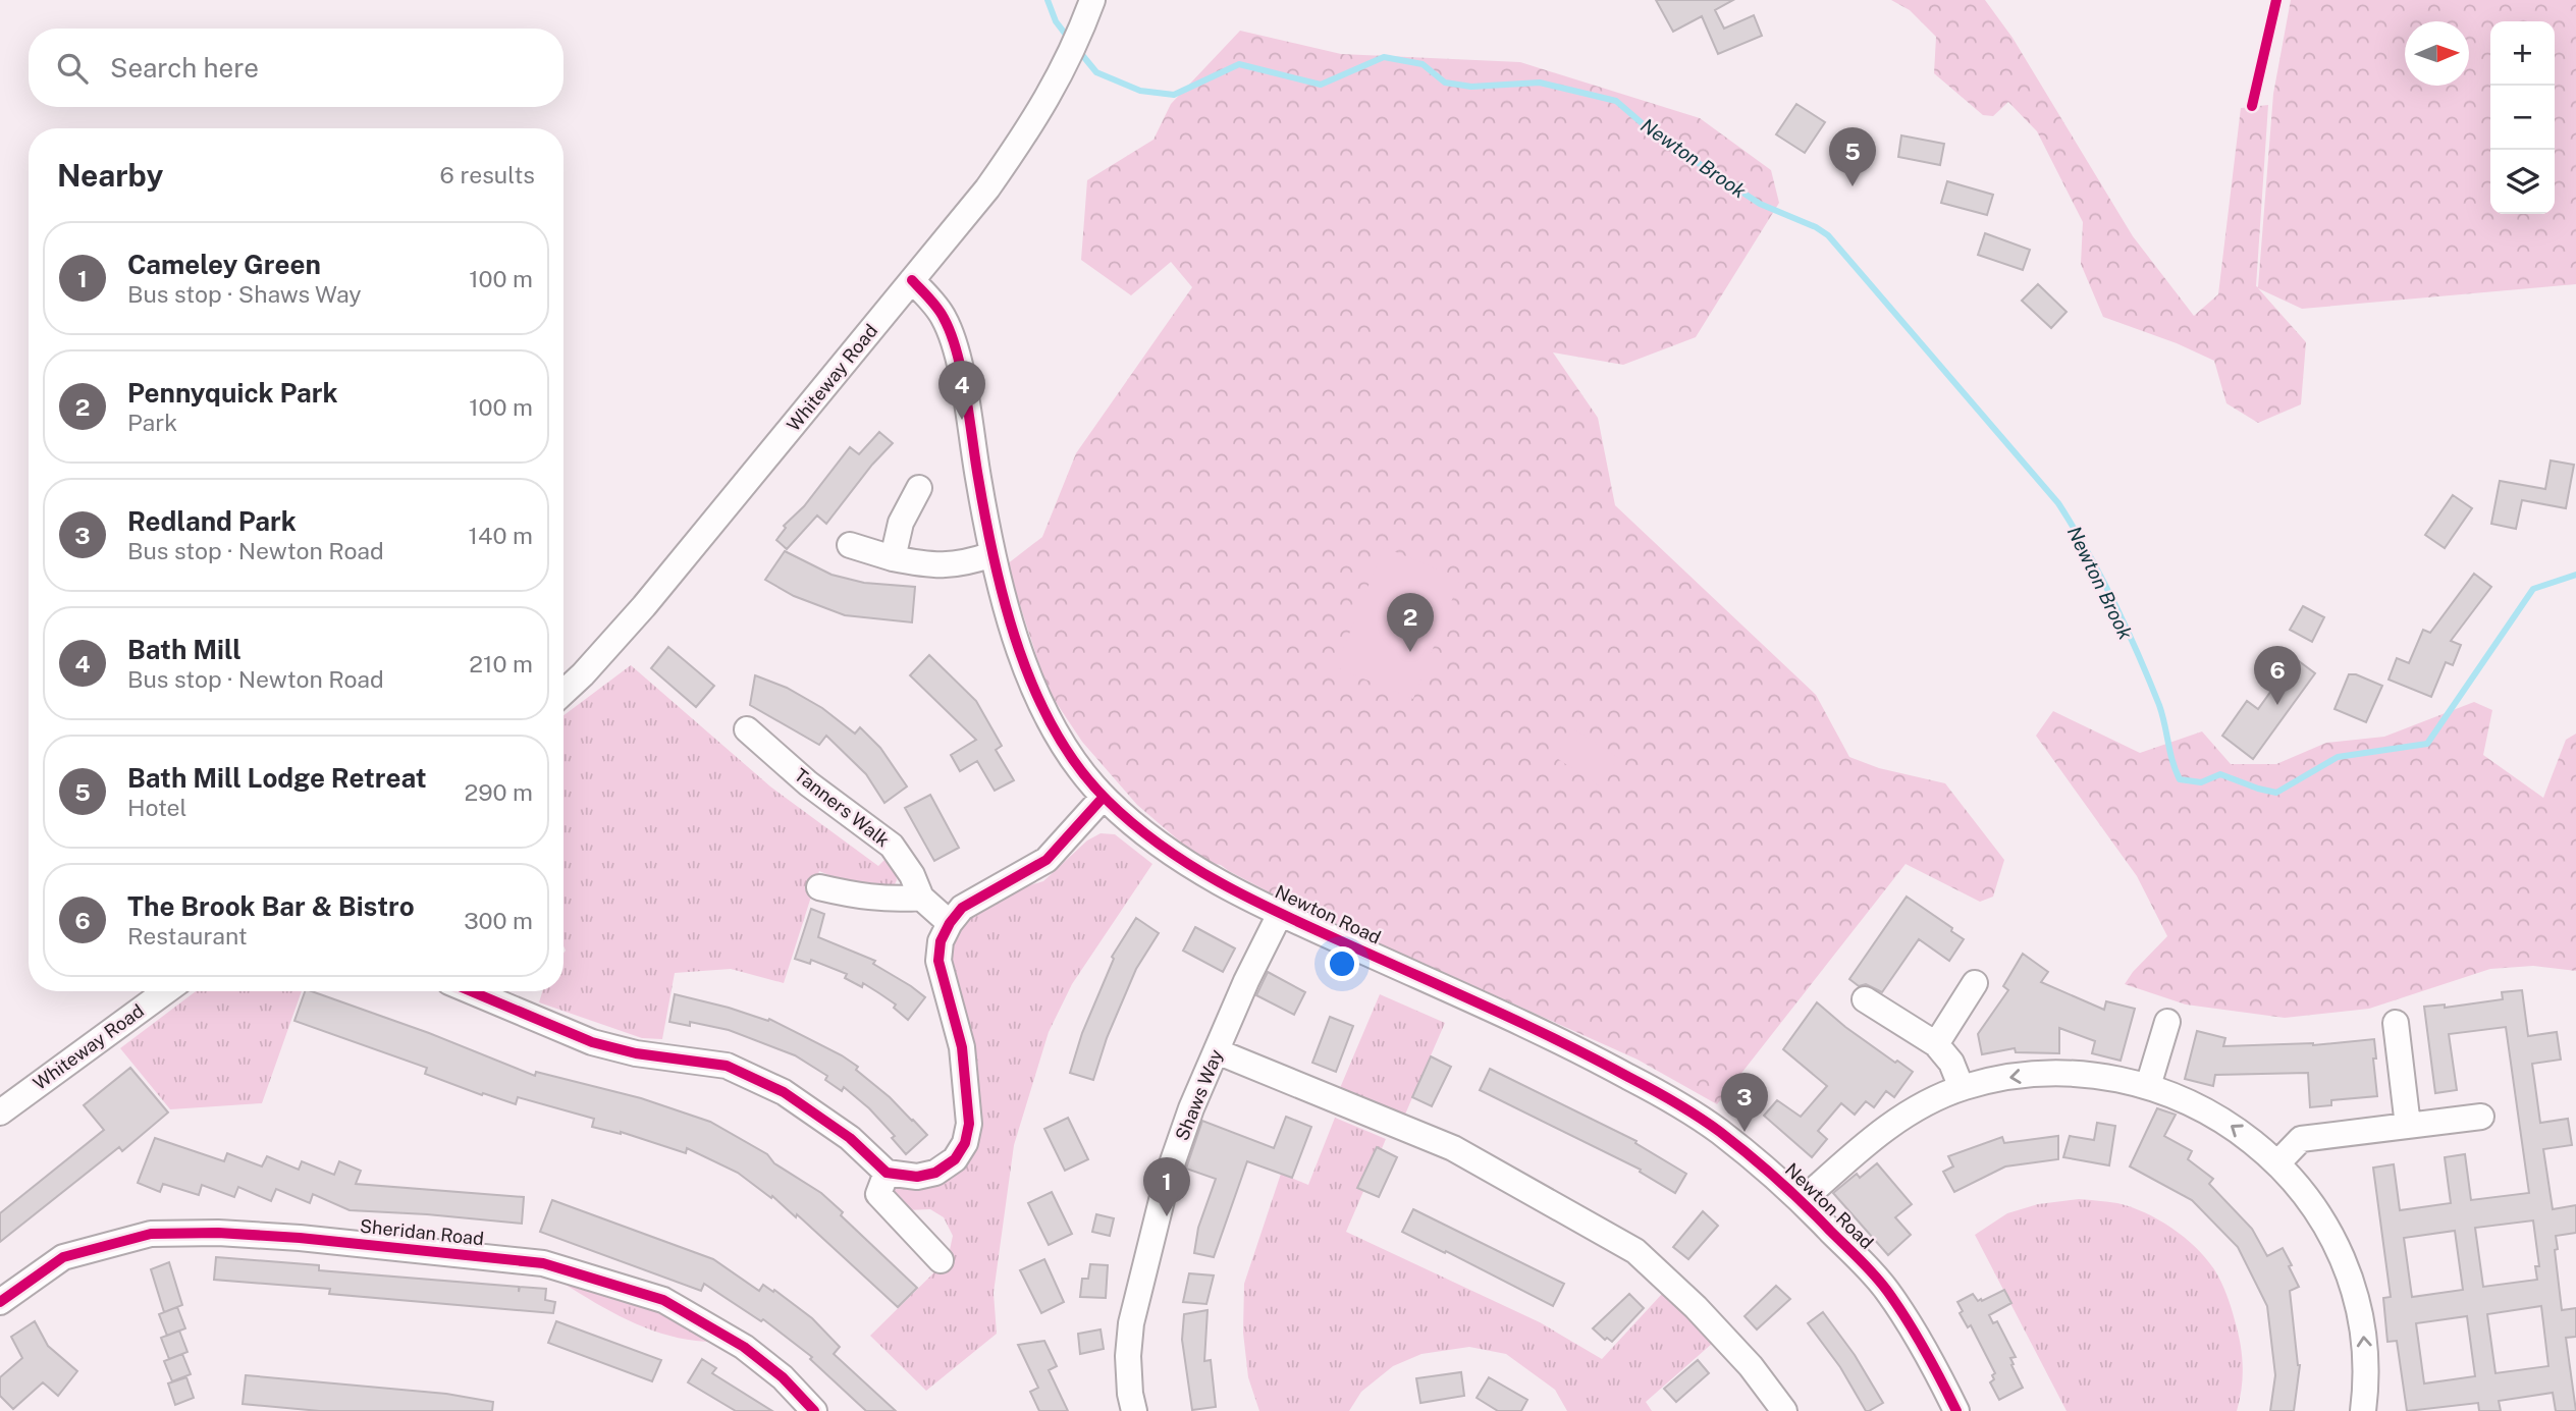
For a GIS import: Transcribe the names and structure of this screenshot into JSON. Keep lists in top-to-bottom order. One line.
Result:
{"streets":{"street":["Whiteway Road","Tanners Walk","Newton Road","Shaws Way","Sheridan Road"]},"crossings":[["Whiteway Road","Newton Road"],["Newton Road","Shaws Way"]],"water":["Newton Brook"],"north":"right","page":{"map_buttons":["+","−"],"search":"Search here","pins":["5","4","2","6","3","1"],"heading":["Nearby","6 results"],"list":[{"mark":"1","name":"Cameley Green","note":"Bus stop · Shaws Way","value":"100 m"},{"mark":"2","name":"Pennyquick Park","note":"Park","value":"100 m"},{"mark":"3","name":"Redland Park","note":"Bus stop · Newton Road","value":"140 m"},{"mark":"4","name":"Bath Mill","note":"Bus stop · Newton Road","value":"210 m"},{"mark":"5","name":"Bath Mill Lodge Retreat","note":"Hotel","value":"290 m"},{"mark":"6","name":"The Brook Bar & Bistro","note":"Restaurant","value":"300 m"}]}}
